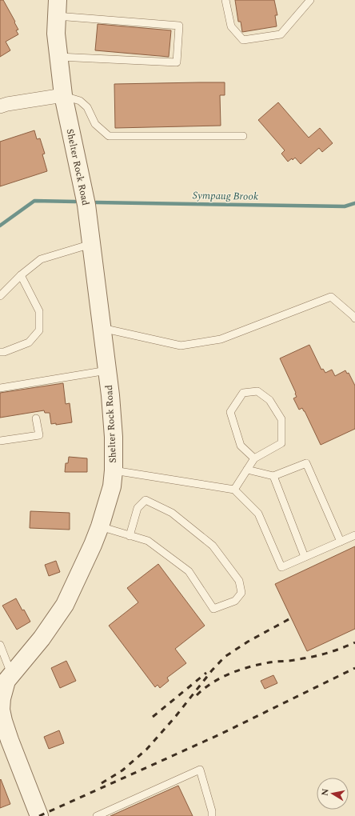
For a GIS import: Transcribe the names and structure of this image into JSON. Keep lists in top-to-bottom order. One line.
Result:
{"streets":{"street":["Shelter Rock Road"]},"water":["Sympaug Brook"],"north":"left"}
